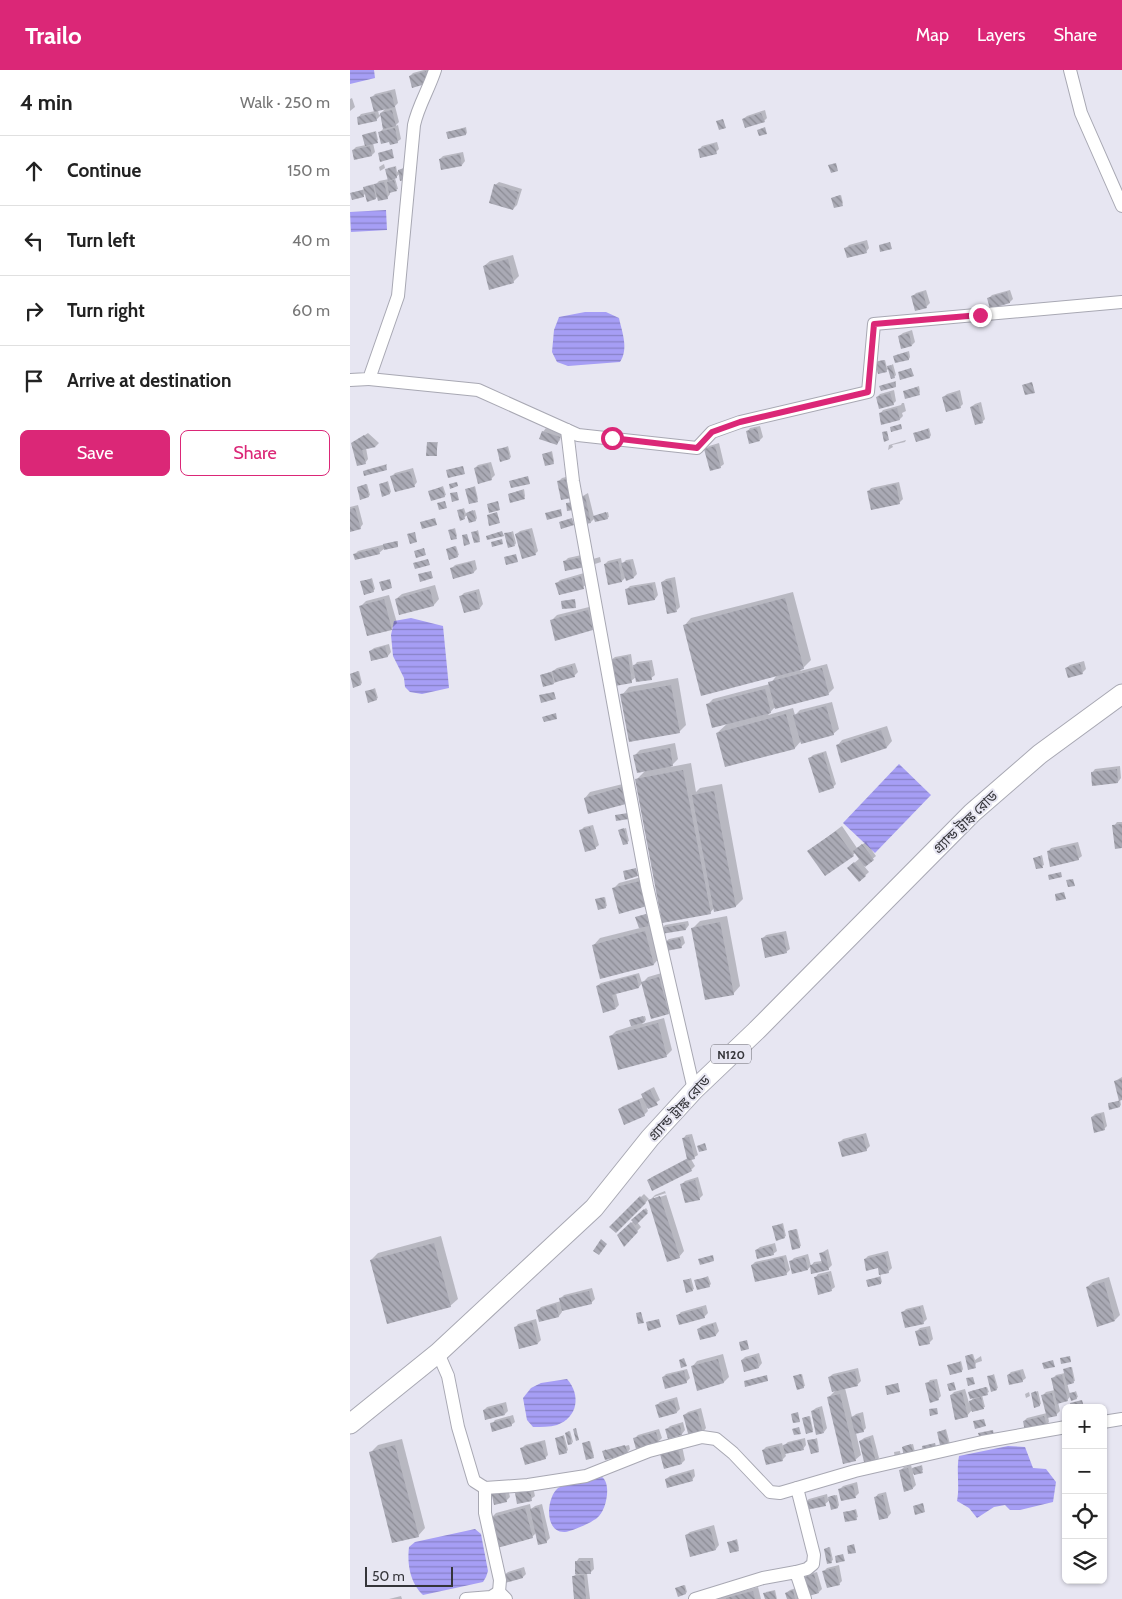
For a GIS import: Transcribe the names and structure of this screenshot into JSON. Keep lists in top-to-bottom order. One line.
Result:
{"streets":{"highway":["গ্র্যান্ড ট্রাঙ্ক রোড","N120"]},"scale_bar":"50 m","page":{"header":"Trailo","nav":["Map","Layers","Share"],"heading":["4 min","Walk · 250 m"],"list":[["Continue","150 m"],["Turn left","40 m"],["Turn right","60 m"],"Arrive at destination"],"buttons":["Save","Share"],"map_buttons":["+","−"],"scale":"50 m"}}
